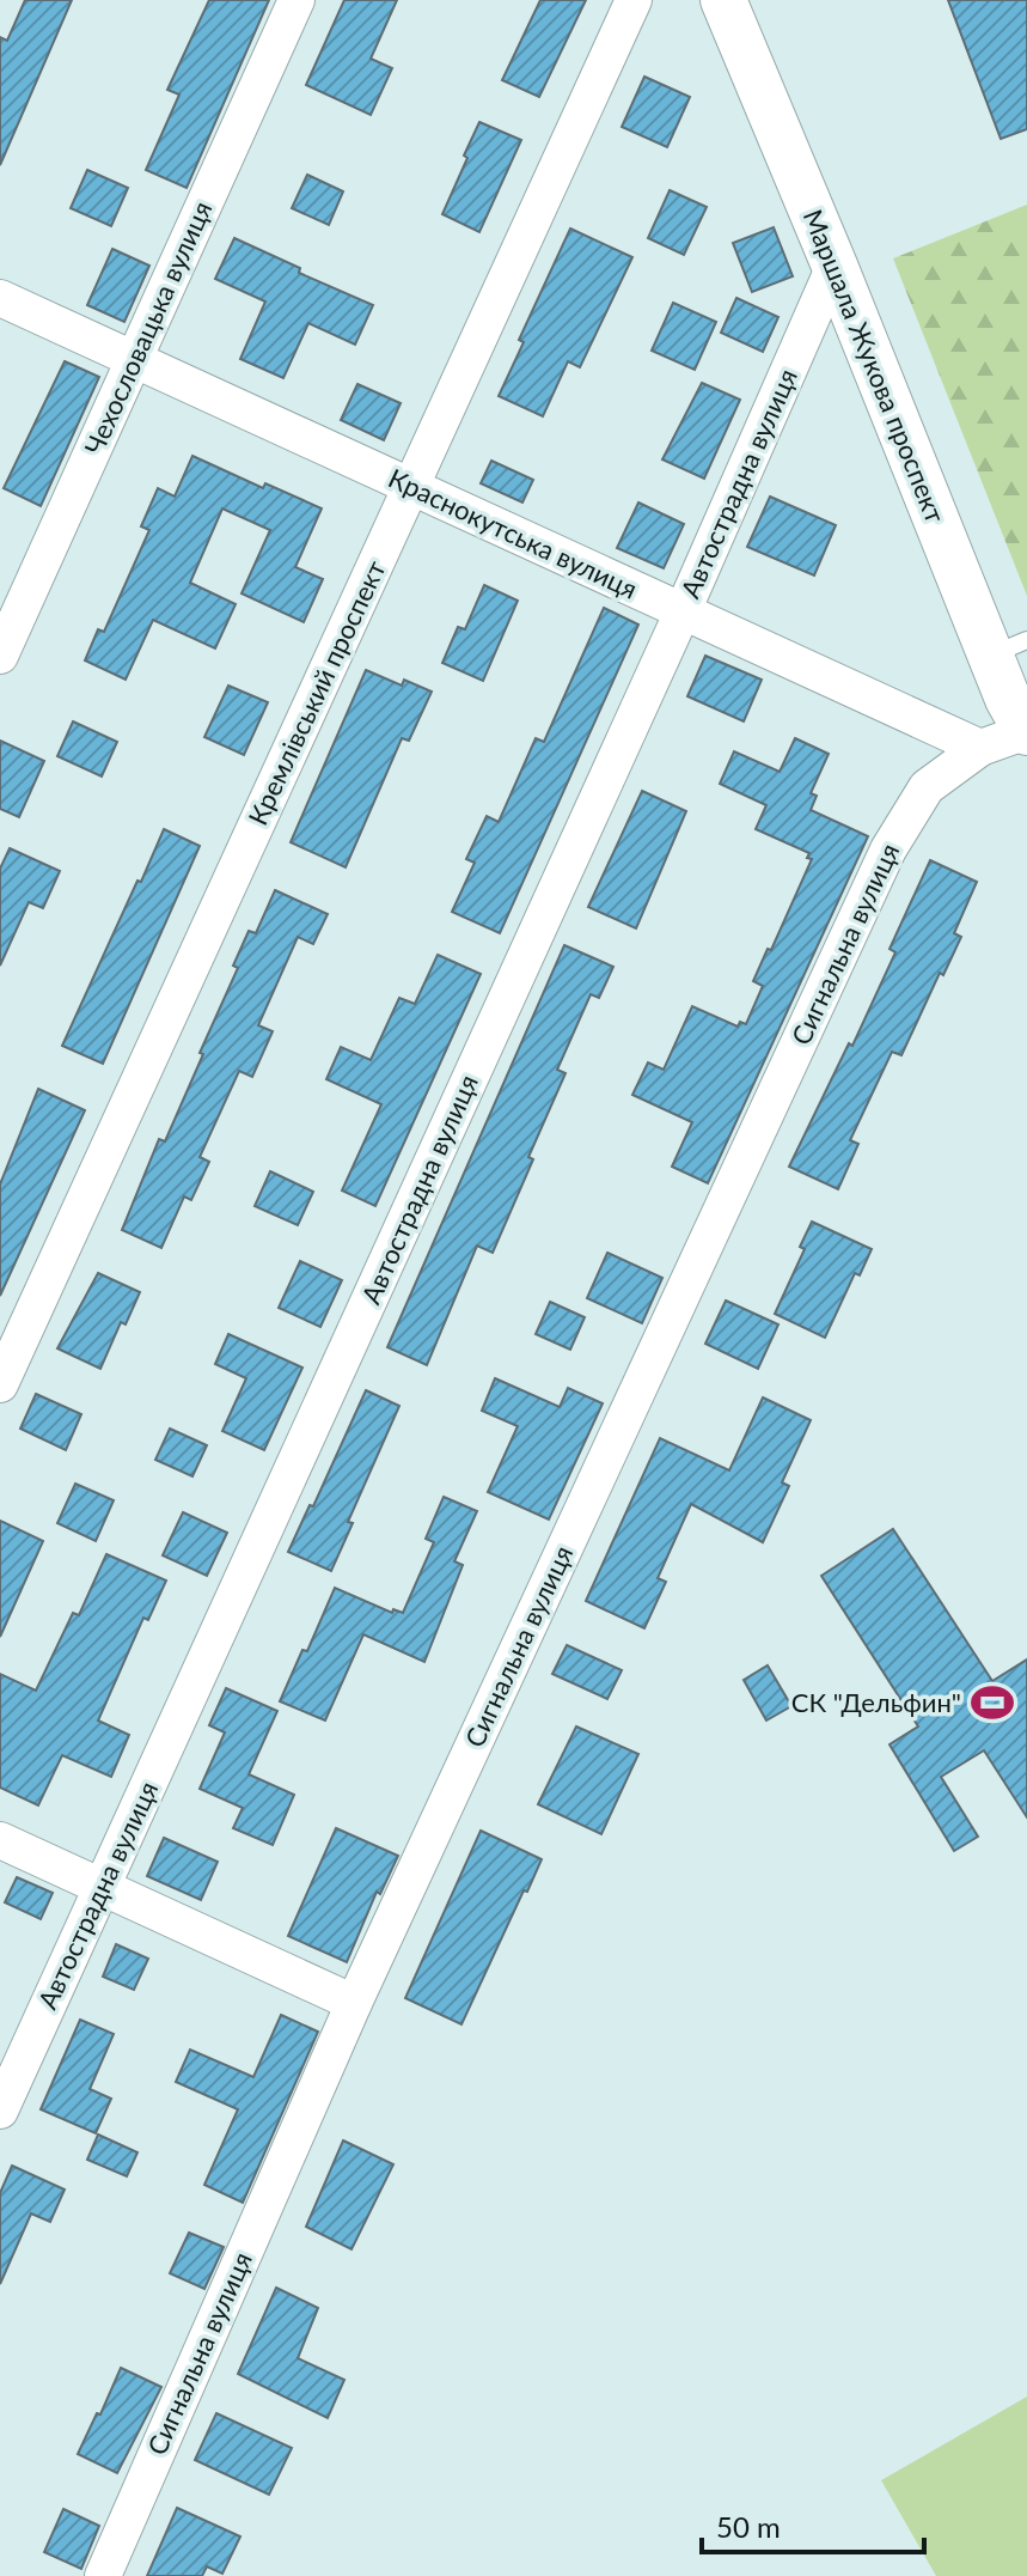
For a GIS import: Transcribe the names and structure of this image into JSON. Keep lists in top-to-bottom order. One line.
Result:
{"streets":{"street":["Чехословацька вулиця","Маршала Жукова проспект","Автострадна вулиця","Краснокутська вулиця","Кремлівський проспект","Сигнальна вулиця"]},"crossings":[["Чехословацька вулиця","Краснокутська вулиця"],["Маршала Жукова проспект","Автострадна вулиця"],["Автострадна вулиця","Краснокутська вулиця"],["Краснокутська вулиця","Кремлівський проспект"],["Краснокутська вулиця","Сигнальна вулиця"]],"places":{"sports":["СК \"Дельфин\""]},"scale_bar":"50 m"}
